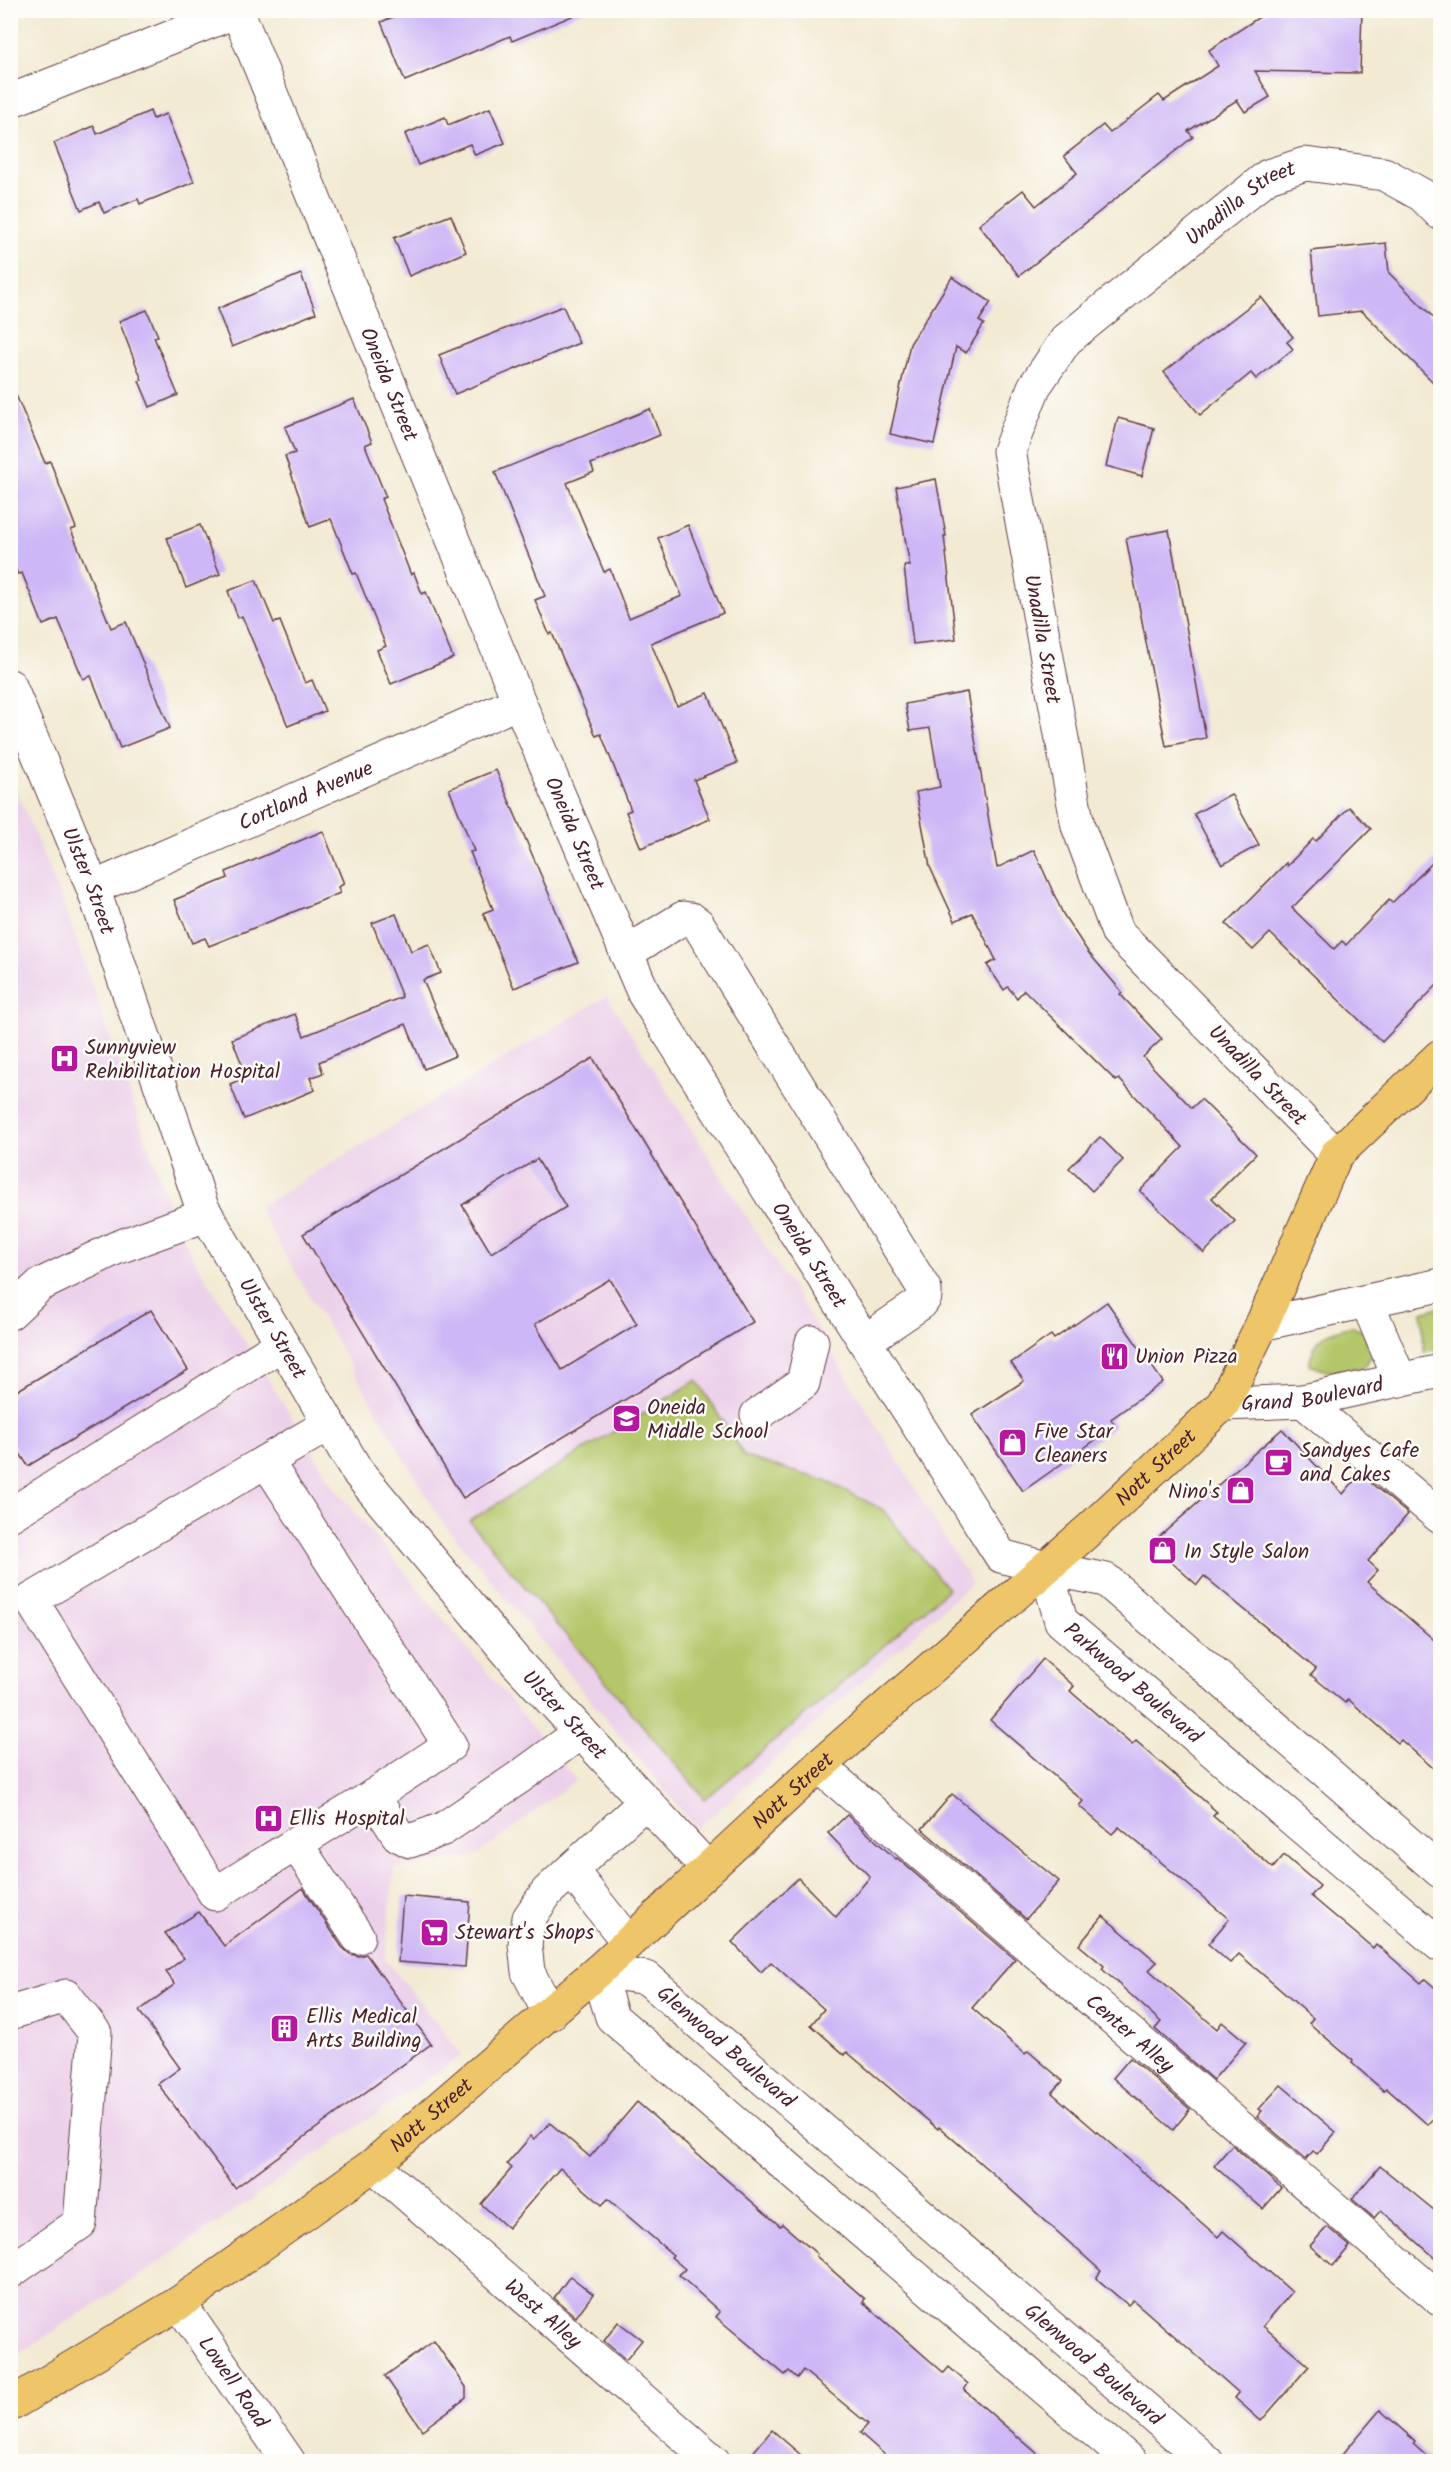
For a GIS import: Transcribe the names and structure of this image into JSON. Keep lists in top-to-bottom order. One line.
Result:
{"streets":{"main road":["Nott Street"],"street":["Unadilla Street","Oneida Street","Cortland Avenue","Ulster Street","Grand Boulevard","Parkwood Boulevard","Center Alley","Glenwood Boulevard","West Alley","Lowell Road"]},"crossings":[["Unadilla Street","Nott Street"],["Oneida Street","Cortland Avenue"],["Oneida Street","Nott Street"],["Oneida Street","Parkwood Boulevard"],["Cortland Avenue","Ulster Street"],["Ulster Street","Nott Street"],["Grand Boulevard","Nott Street"],["Nott Street","Parkwood Boulevard"],["Nott Street","Center Alley"],["Nott Street","Glenwood Boulevard"],["Nott Street","West Alley"],["Nott Street","Lowell Road"]],"places":{"hospital":["Sunnyview Rehibilitation Hospital","Ellis Hospital"],"restaurant":["Union Pizza"],"school or university":["Oneida Middle School"],"shop":["Five Star Cleaners","Nino's","In Style Salon"],"cafe":["Sandyes Cafe and Cakes"],"supermarket":["Stewart's Shops"],"building":["Ellis Medical Arts Building"]}}
